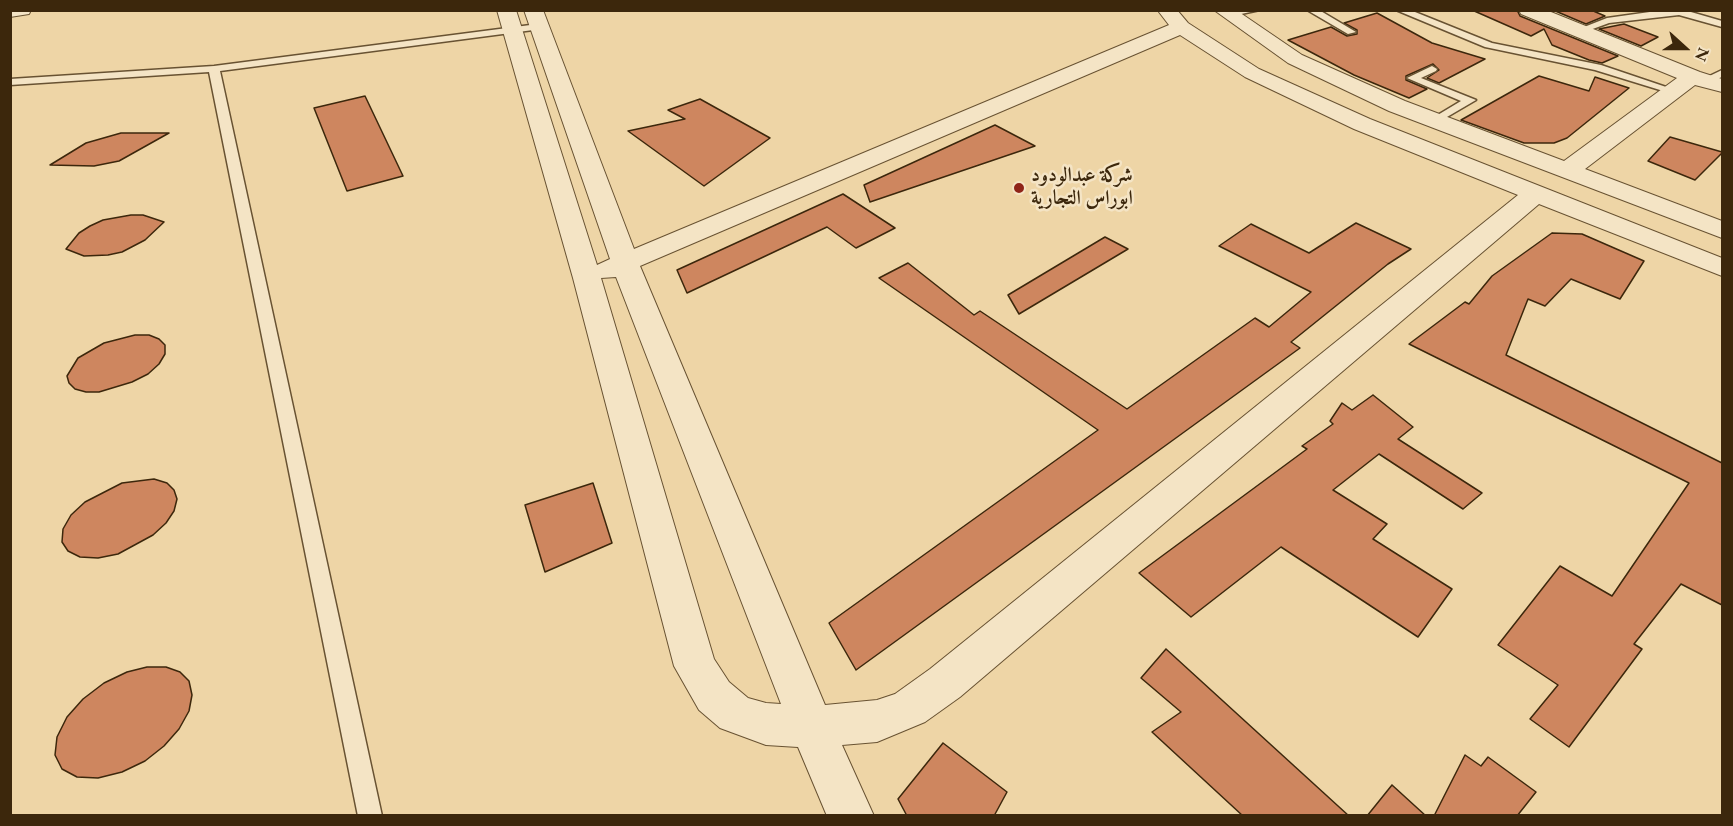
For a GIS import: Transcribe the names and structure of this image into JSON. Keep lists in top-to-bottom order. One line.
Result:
{"places":["شركة عبدالودود ابوراس التجارية"],"north":"right"}
